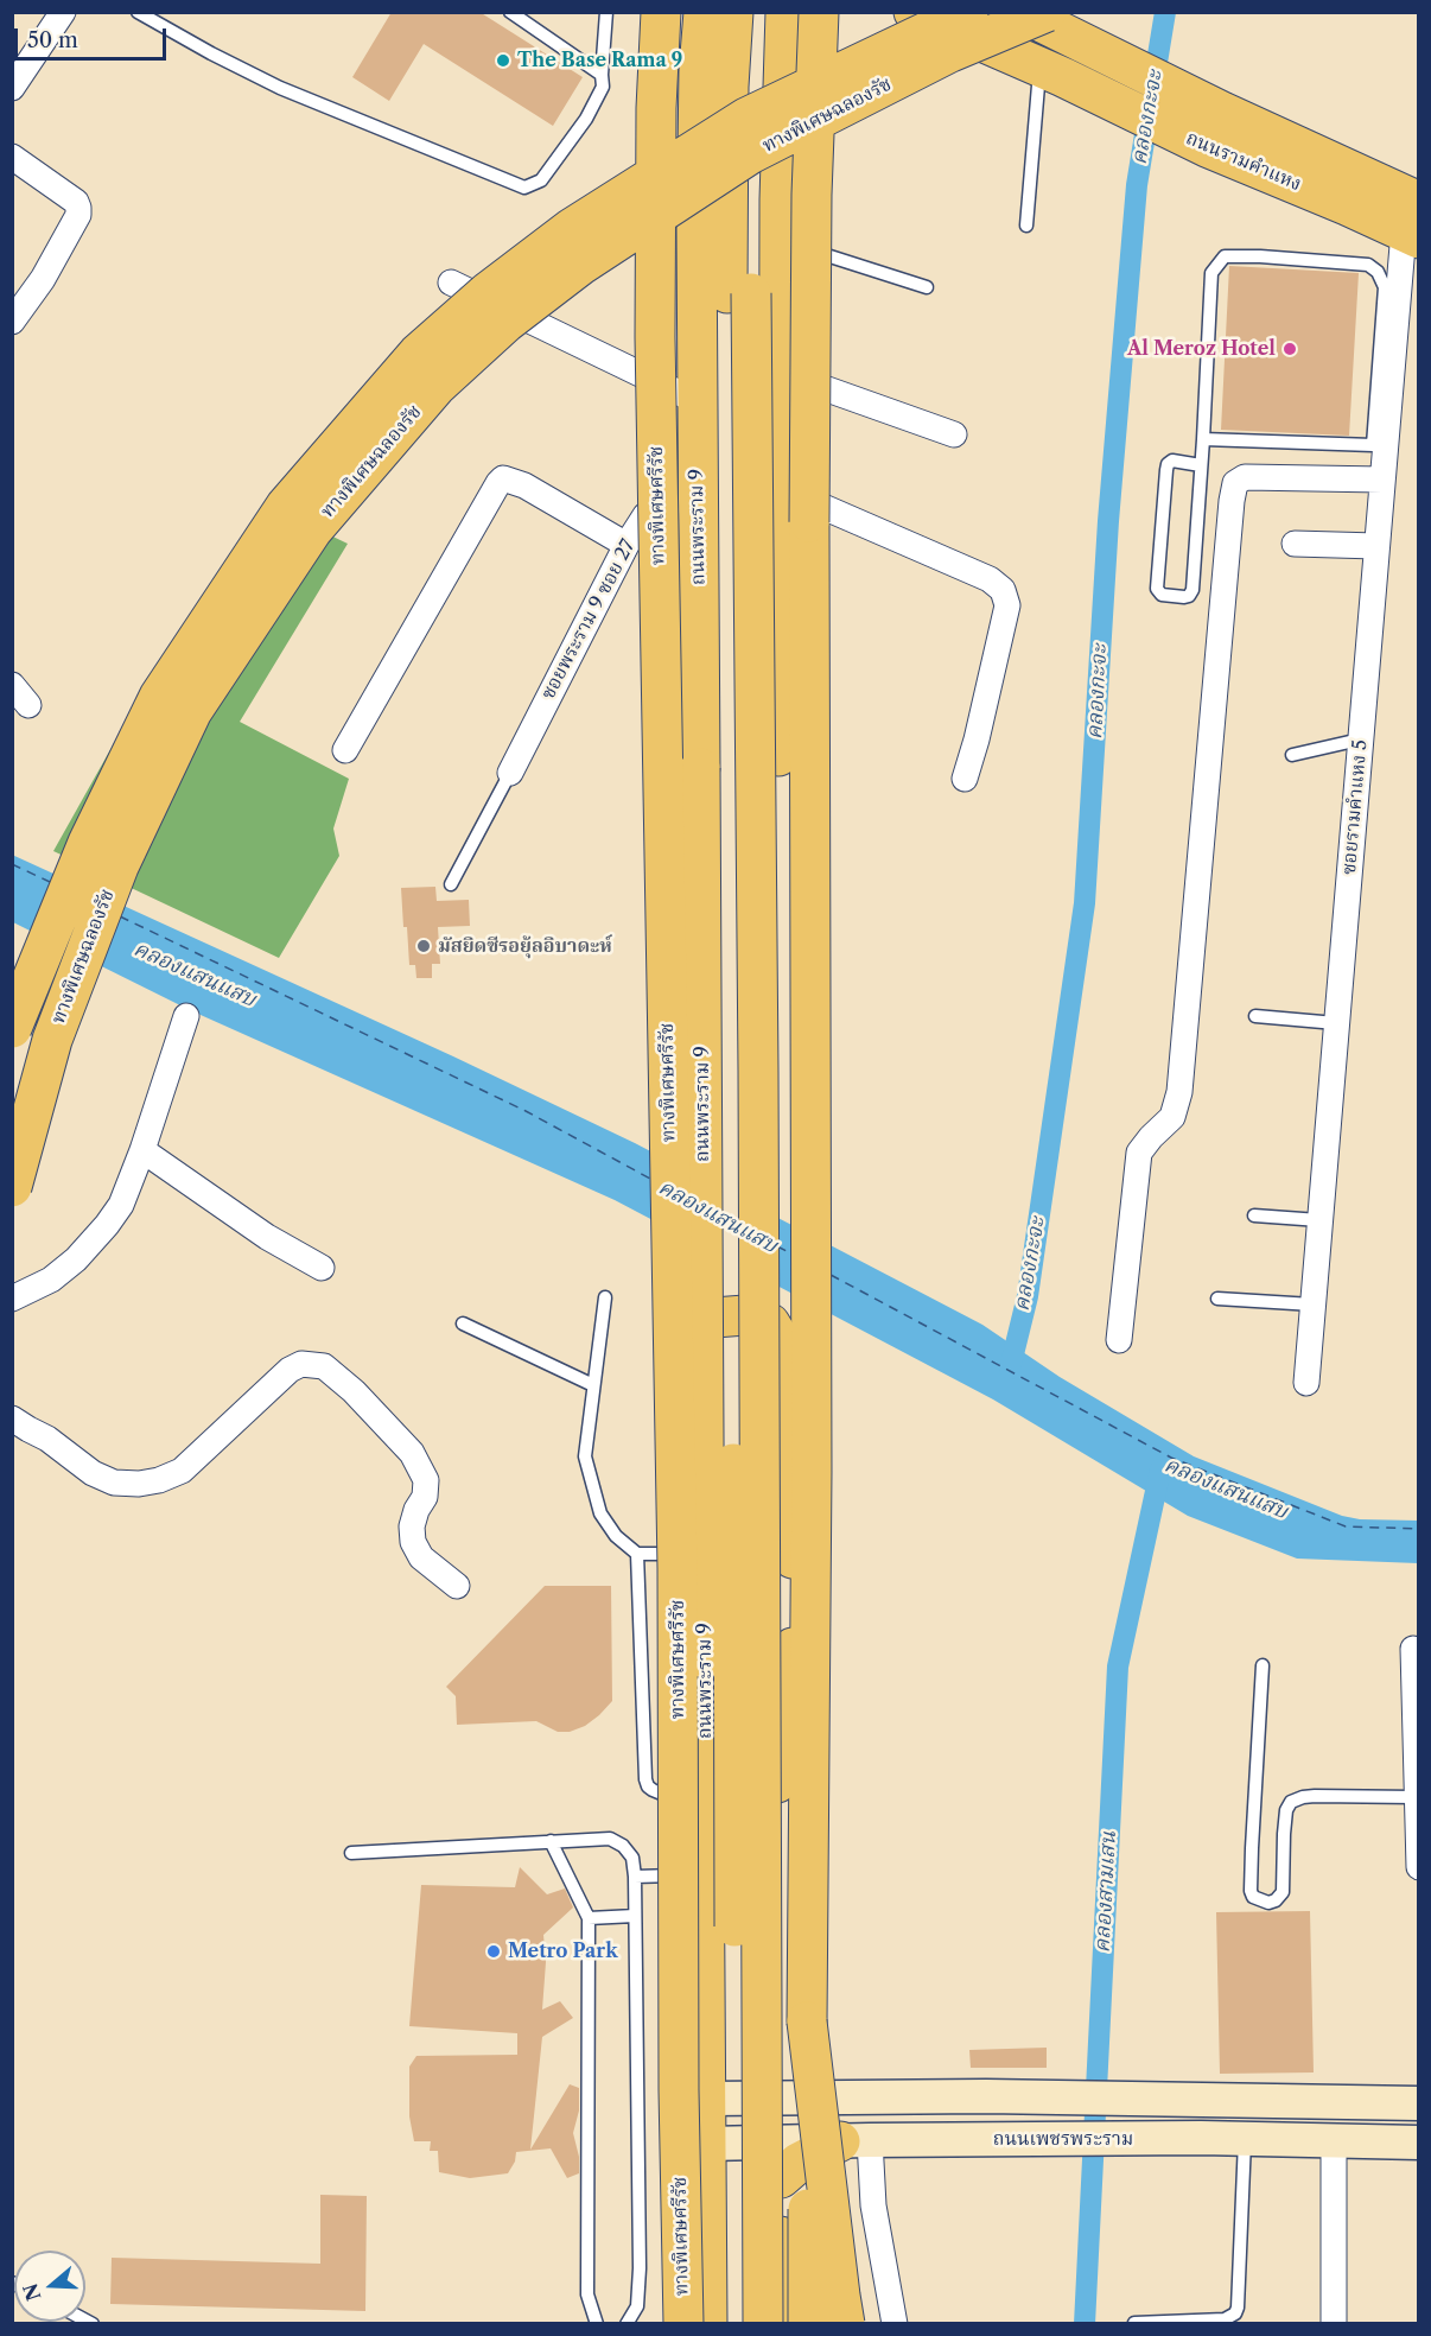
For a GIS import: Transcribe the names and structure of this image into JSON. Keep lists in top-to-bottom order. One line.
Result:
{"streets":{"main road":["ทางพิเศษฉลองรัช","ถนนรามคำแหง","ทางพิเศษศรีรัช","ถนนพระราม 9"],"street":["ซอยพระราม 9 ซอย 27","ซอยรามคำแหง 5","ถนนเพชรพระราม"]},"crossings":[["ถนนรามคำแหง","ซอยรามคำแหง 5"],["ถนนพระราม 9","ซอยพระราม 9 ซอย 27"]],"water":["คลองกะจะ","คลองแสนแสบ","คลองสามเสน"],"places":["The Base Rama 9","Al Meroz Hotel","มัสยิดซีรอยุ้ลอิบาดะห์","Metro Park"],"scale_bar":"50 m","north":"left"}
